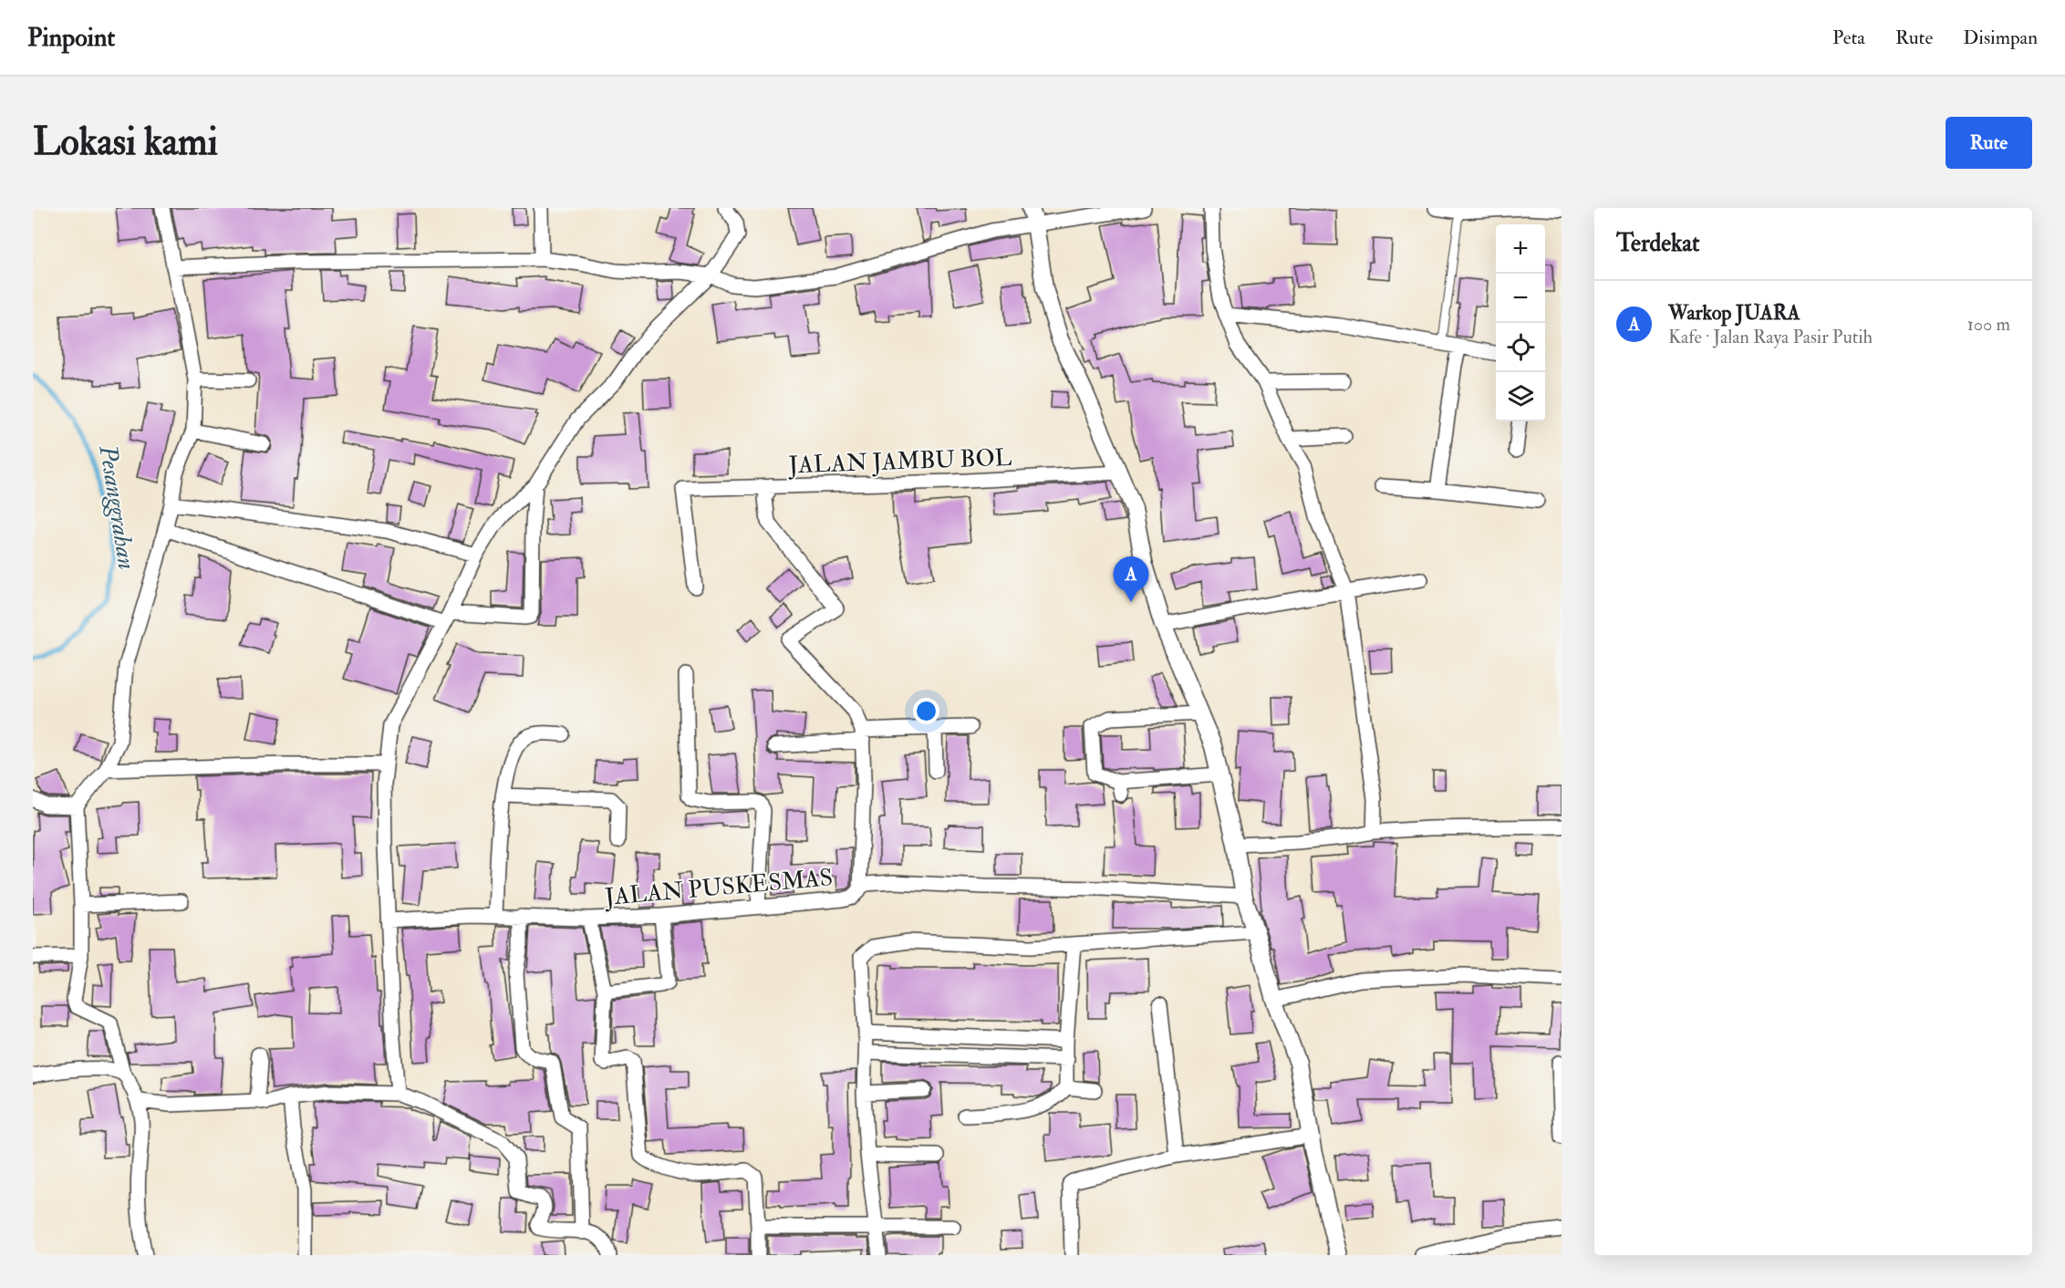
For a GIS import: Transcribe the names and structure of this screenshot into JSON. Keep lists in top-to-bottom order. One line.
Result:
{"streets":{"street":["JALAN JAMBU BOL","JALAN PUSKESMAS"]},"water":["Pesanggrahan"],"page":{"header":"Pinpoint","nav":["Peta","Rute","Disimpan"],"buttons":"Rute","title":"Lokasi kami","heading":"Terdekat","map_buttons":["+","−"],"list":[{"mark":"A","name":"Warkop JUARA","note":"Kafe · Jalan Raya Pasir Putih","value":"100 m"}],"pins":"A"}}
